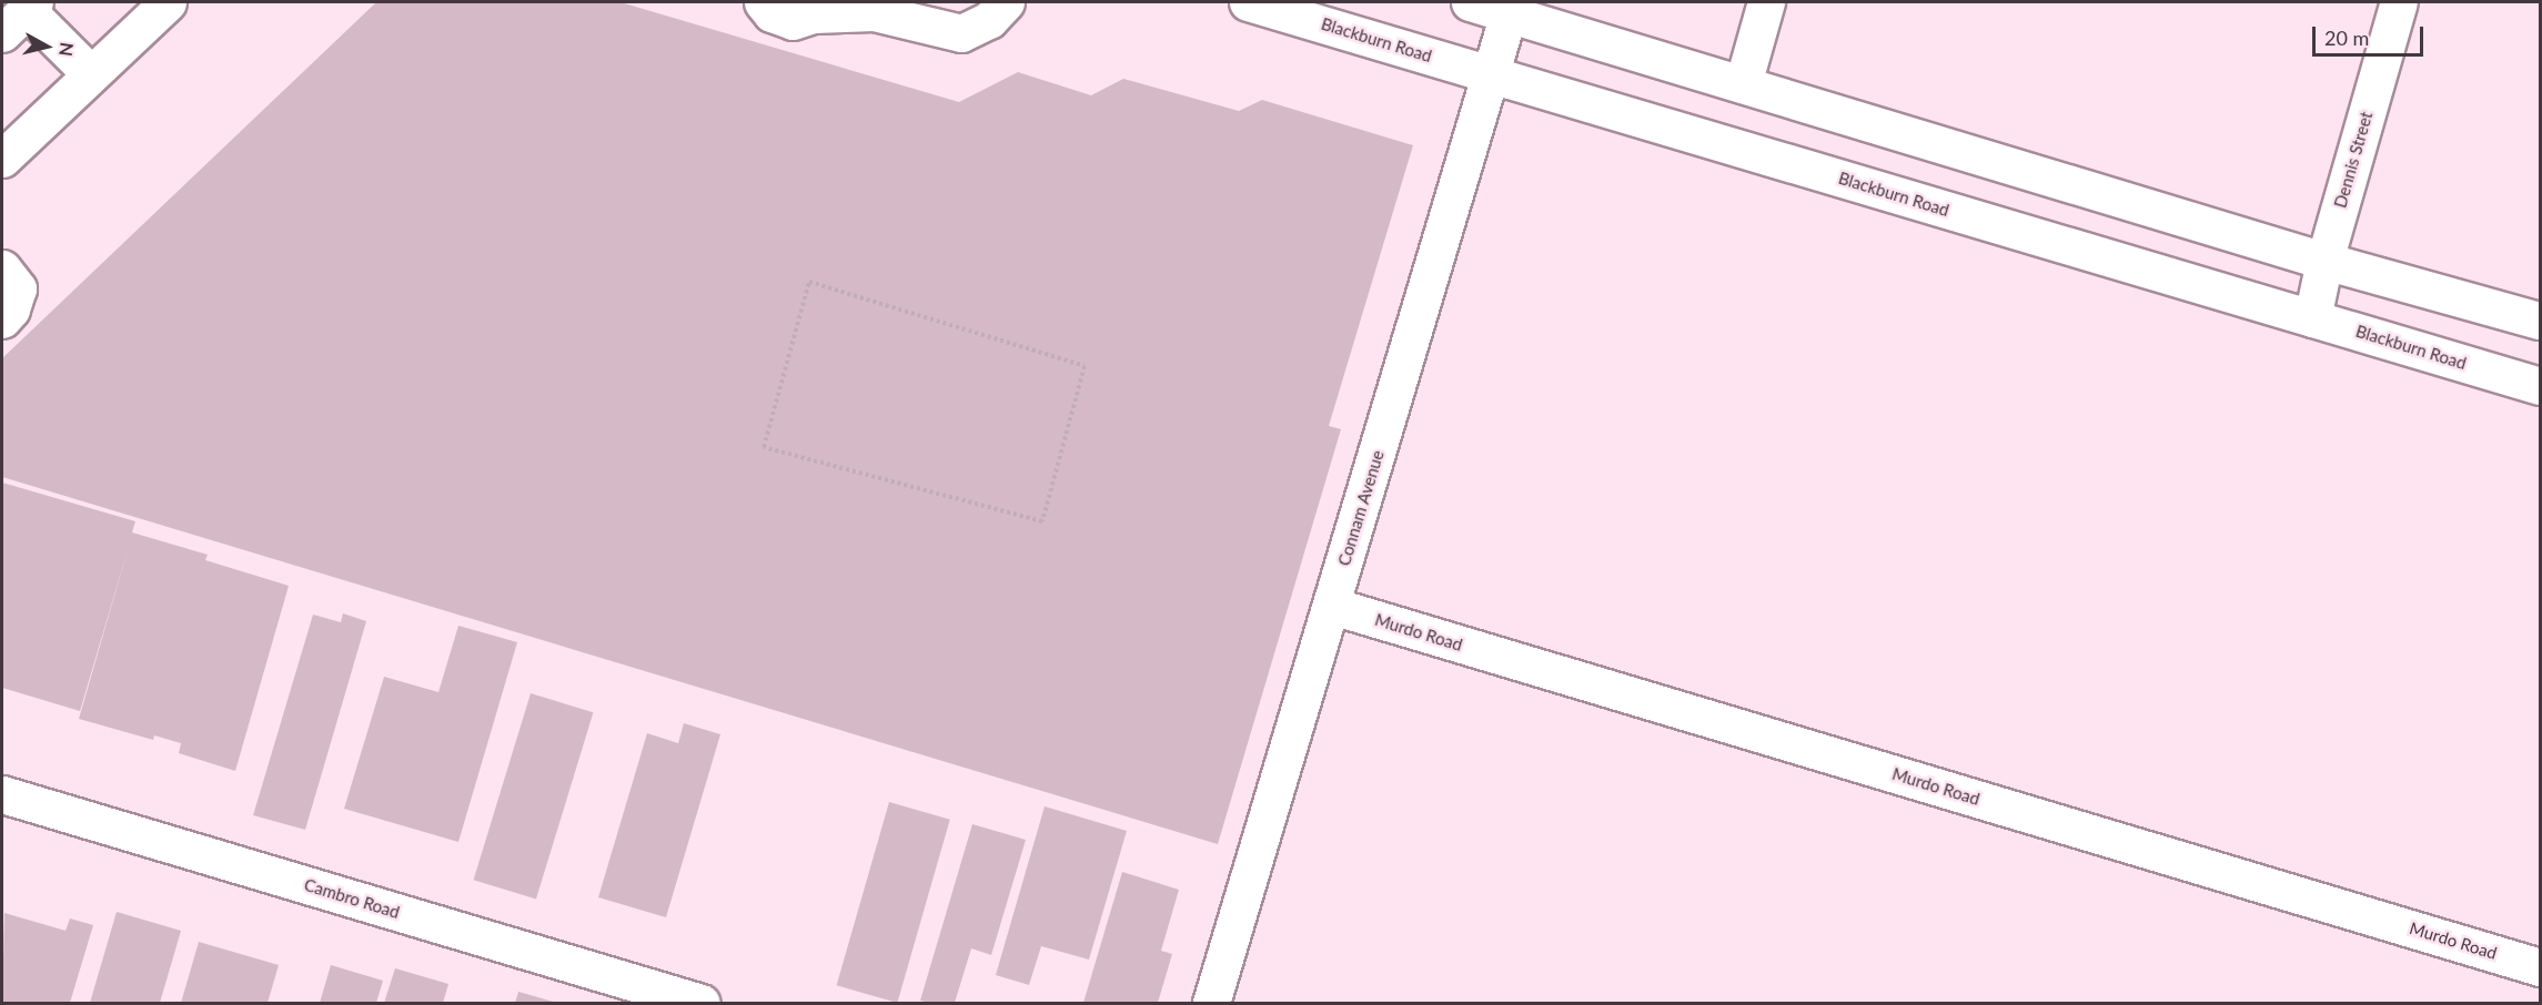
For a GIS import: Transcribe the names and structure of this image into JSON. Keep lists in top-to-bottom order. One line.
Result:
{"streets":{"street":["Blackburn Road","Dennis Street","Connam Avenue","Murdo Road","Cambro Road"]},"crossings":[["Blackburn Road","Dennis Street"],["Blackburn Road","Connam Avenue"],["Connam Avenue","Murdo Road"]],"scale_bar":"20 m","north":"right"}
